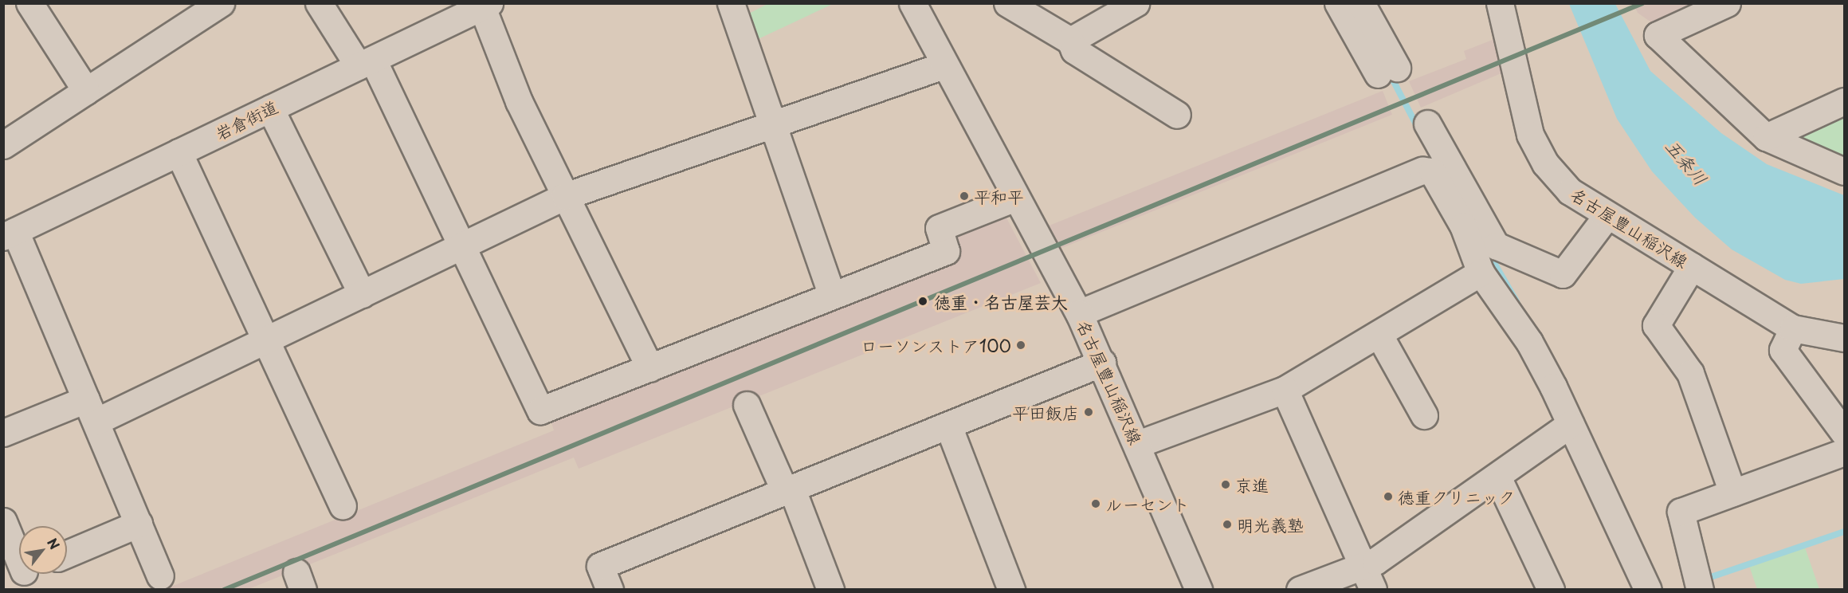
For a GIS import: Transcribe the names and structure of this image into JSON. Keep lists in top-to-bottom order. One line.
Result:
{"streets":{"street":["岩倉街道","名古屋豊山稲沢線"]},"water":["五条川"],"places":["平和平","徳重・名古屋芸大","ローソンストア100","平田飯店","京進","徳重クリニック","ルーセント","明光義塾"],"north":"top right"}
